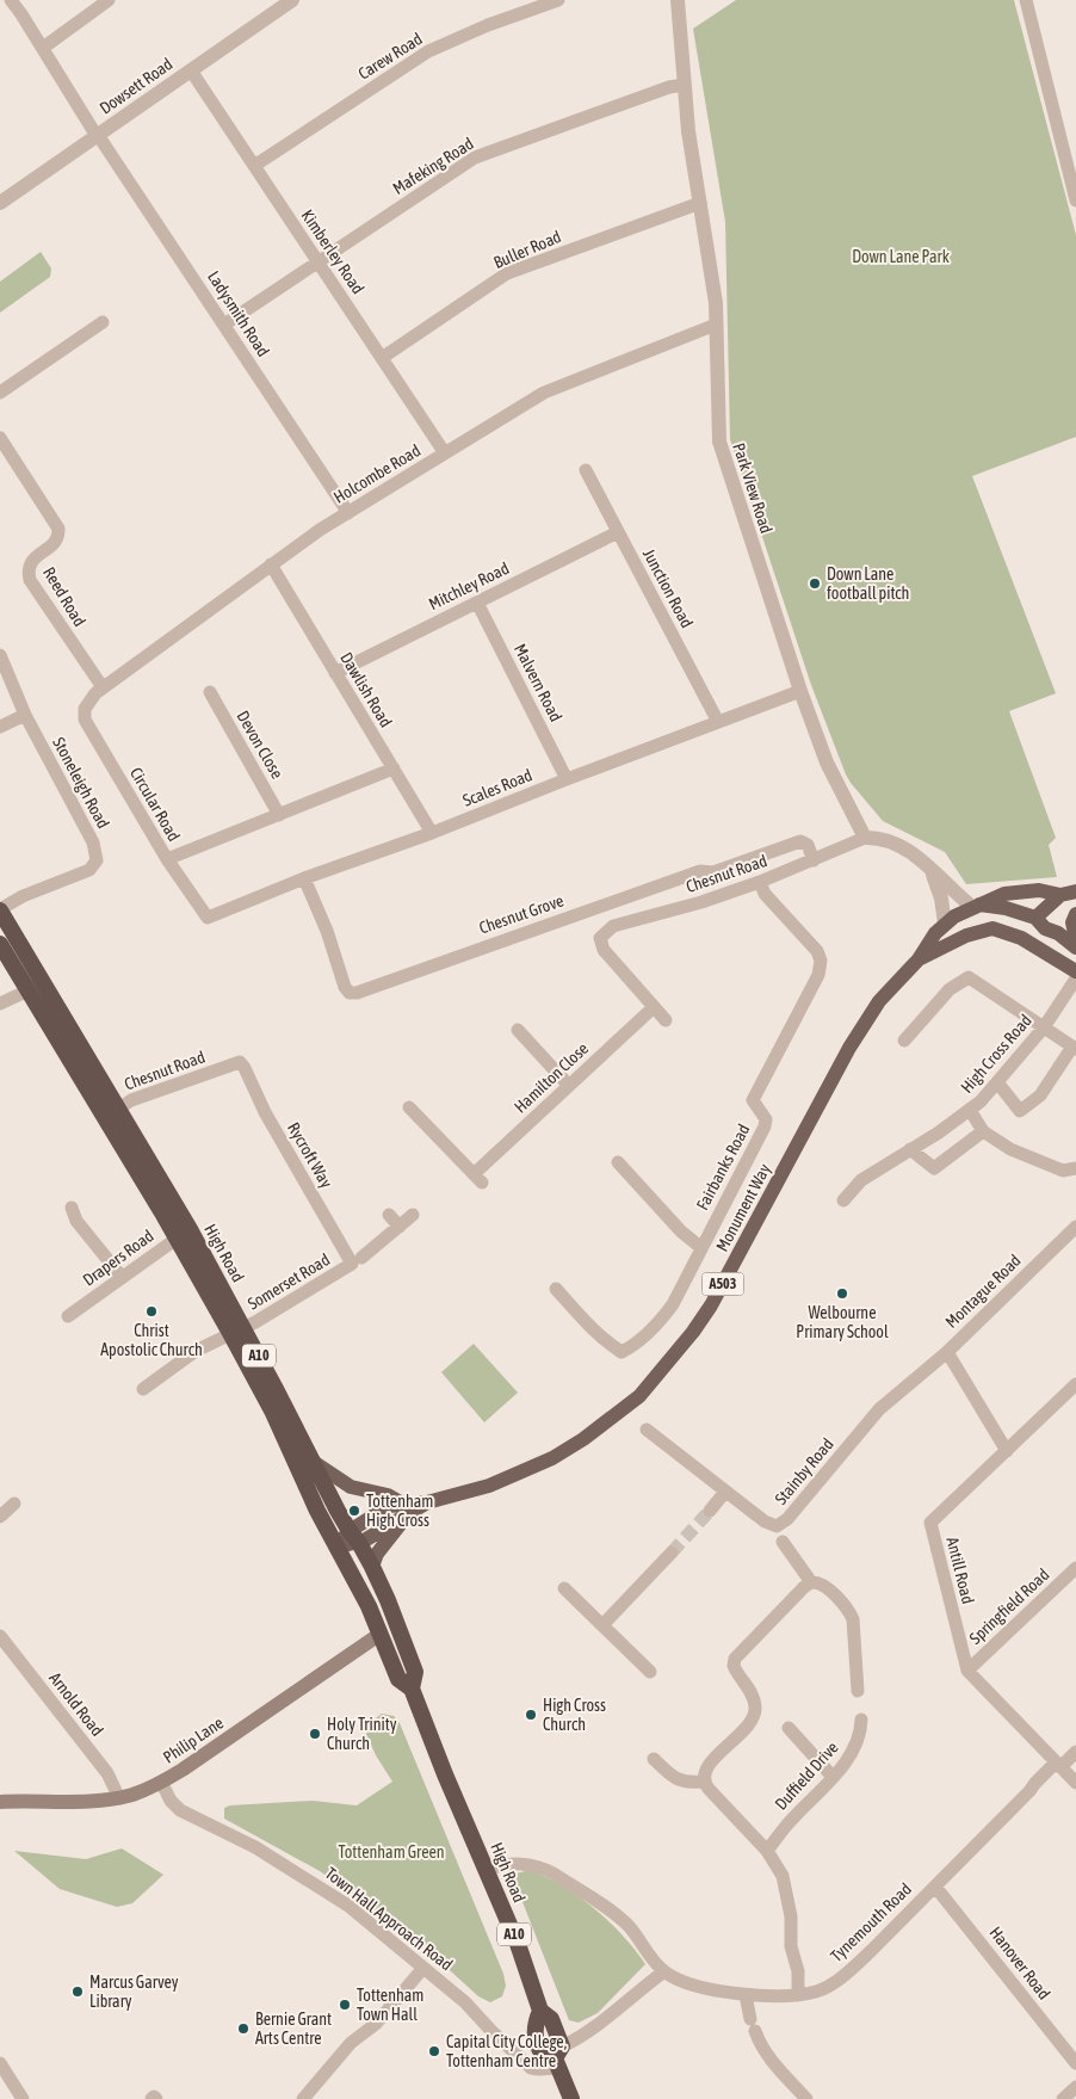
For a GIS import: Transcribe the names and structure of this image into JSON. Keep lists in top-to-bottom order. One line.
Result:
{"streets":{"highway":["High Road","A10"],"main road":["Monument Way","A503","Philip Lane"],"street":["Carew Road","Dowsett Road","Mafeking Road","Buller Road","Kimberley Road","Ladysmith Road","Holcombe Road","Park View Road","Mitchley Road","Junction Road","Reed Road","Malvern Road","Dawlish Road","Devon Close","Stoneleigh Road","Scales Road","Circular Road","Chesnut Road","Chesnut Grove","High Cross Road","Hamilton Close","Rycroft Way","Fairbanks Road","Drapers Road","Somerset Road","Montague Road","Stainby Road","Antill Road","Springfield Road","Arnold Road","Duffield Drive","Town Hall Approach Road","Tynemouth Road","Hanover Road"]},"crossings":[["Carew Road","Kimberley Road"],["Dowsett Road","Kimberley Road"],["Dowsett Road","Ladysmith Road"],["Mafeking Road","Kimberley Road"],["Mafeking Road","Ladysmith Road"],["Mafeking Road","Park View Road"],["Buller Road","Kimberley Road"],["Buller Road","Park View Road"],["Kimberley Road","Holcombe Road"],["Ladysmith Road","Holcombe Road"],["Holcombe Road","Park View Road"],["Holcombe Road","Reed Road"],["Holcombe Road","Dawlish Road"],["Holcombe Road","Circular Road"],["Park View Road","Scales Road"],["Park View Road","Chesnut Road"],["Mitchley Road","Junction Road"],["Mitchley Road","Malvern Road"],["Mitchley Road","Dawlish Road"],["Junction Road","Scales Road"],["Malvern Road","Scales Road"],["Dawlish Road","Scales Road"],["Stoneleigh Road","High Road"],["Scales Road","Circular Road"],["Scales Road","Chesnut Grove"],["Chesnut Road","Chesnut Grove"],["Chesnut Road","Hamilton Close"],["Chesnut Road","Rycroft Way"],["Chesnut Road","Fairbanks Road"],["Chesnut Road","High Road"],["Rycroft Way","Somerset Road"],["Monument Way","High Road"],["Monument Way","A503"],["High Road","Drapers Road"],["High Road","Somerset Road"],["High Road","A503"],["High Road","Philip Lane"],["High Road","Town Hall Approach Road"],["Montague Road","Stainby Road"],["Montague Road","Antill Road"],["Antill Road","Springfield Road"],["Antill Road","Tynemouth Road"],["Arnold Road","Philip Lane"],["Philip Lane","Town Hall Approach Road"],["Tynemouth Road","Hanover Road"]],"parks":["Down Lane Park","Tottenham Green"],"places":["Down Lane football pitch","Welbourne Primary School","Christ Apostolic Church","Tottenham High Cross","High Cross Church","Holy Trinity Church","Marcus Garvey Library","Tottenham Town Hall","Bernie Grant Arts Centre","Capital City College, Tottenham Centre"]}
